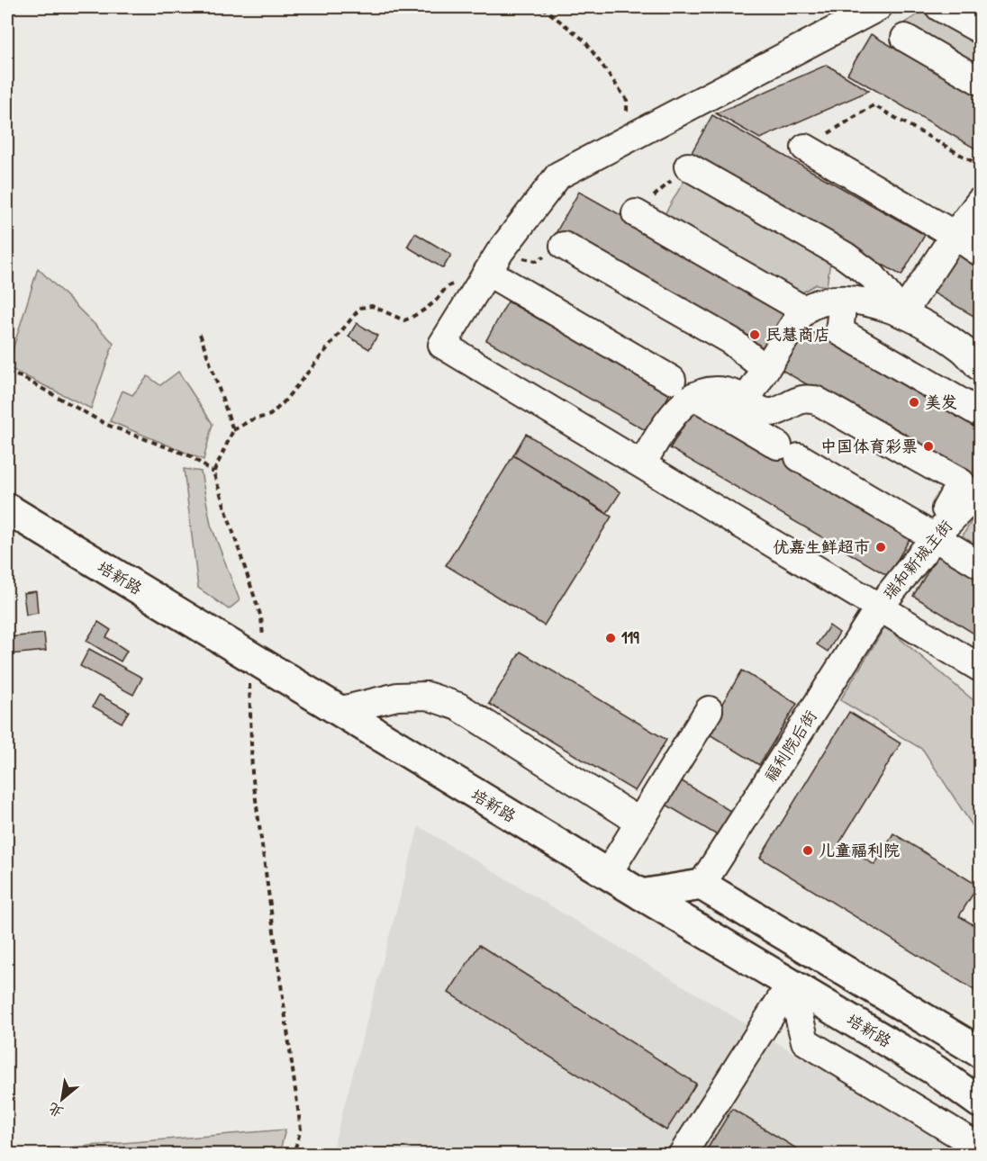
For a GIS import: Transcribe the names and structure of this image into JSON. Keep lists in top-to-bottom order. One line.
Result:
{"streets":{"main road":["培新路"],"street":["瑞和新城主街","福利院后街"]},"crossings":[["瑞和新城主街","福利院后街"]],"places":["民慧商店","美发","中国体育彩票","优嘉生鲜超市","119","儿童福利院"],"north":"bottom left"}
